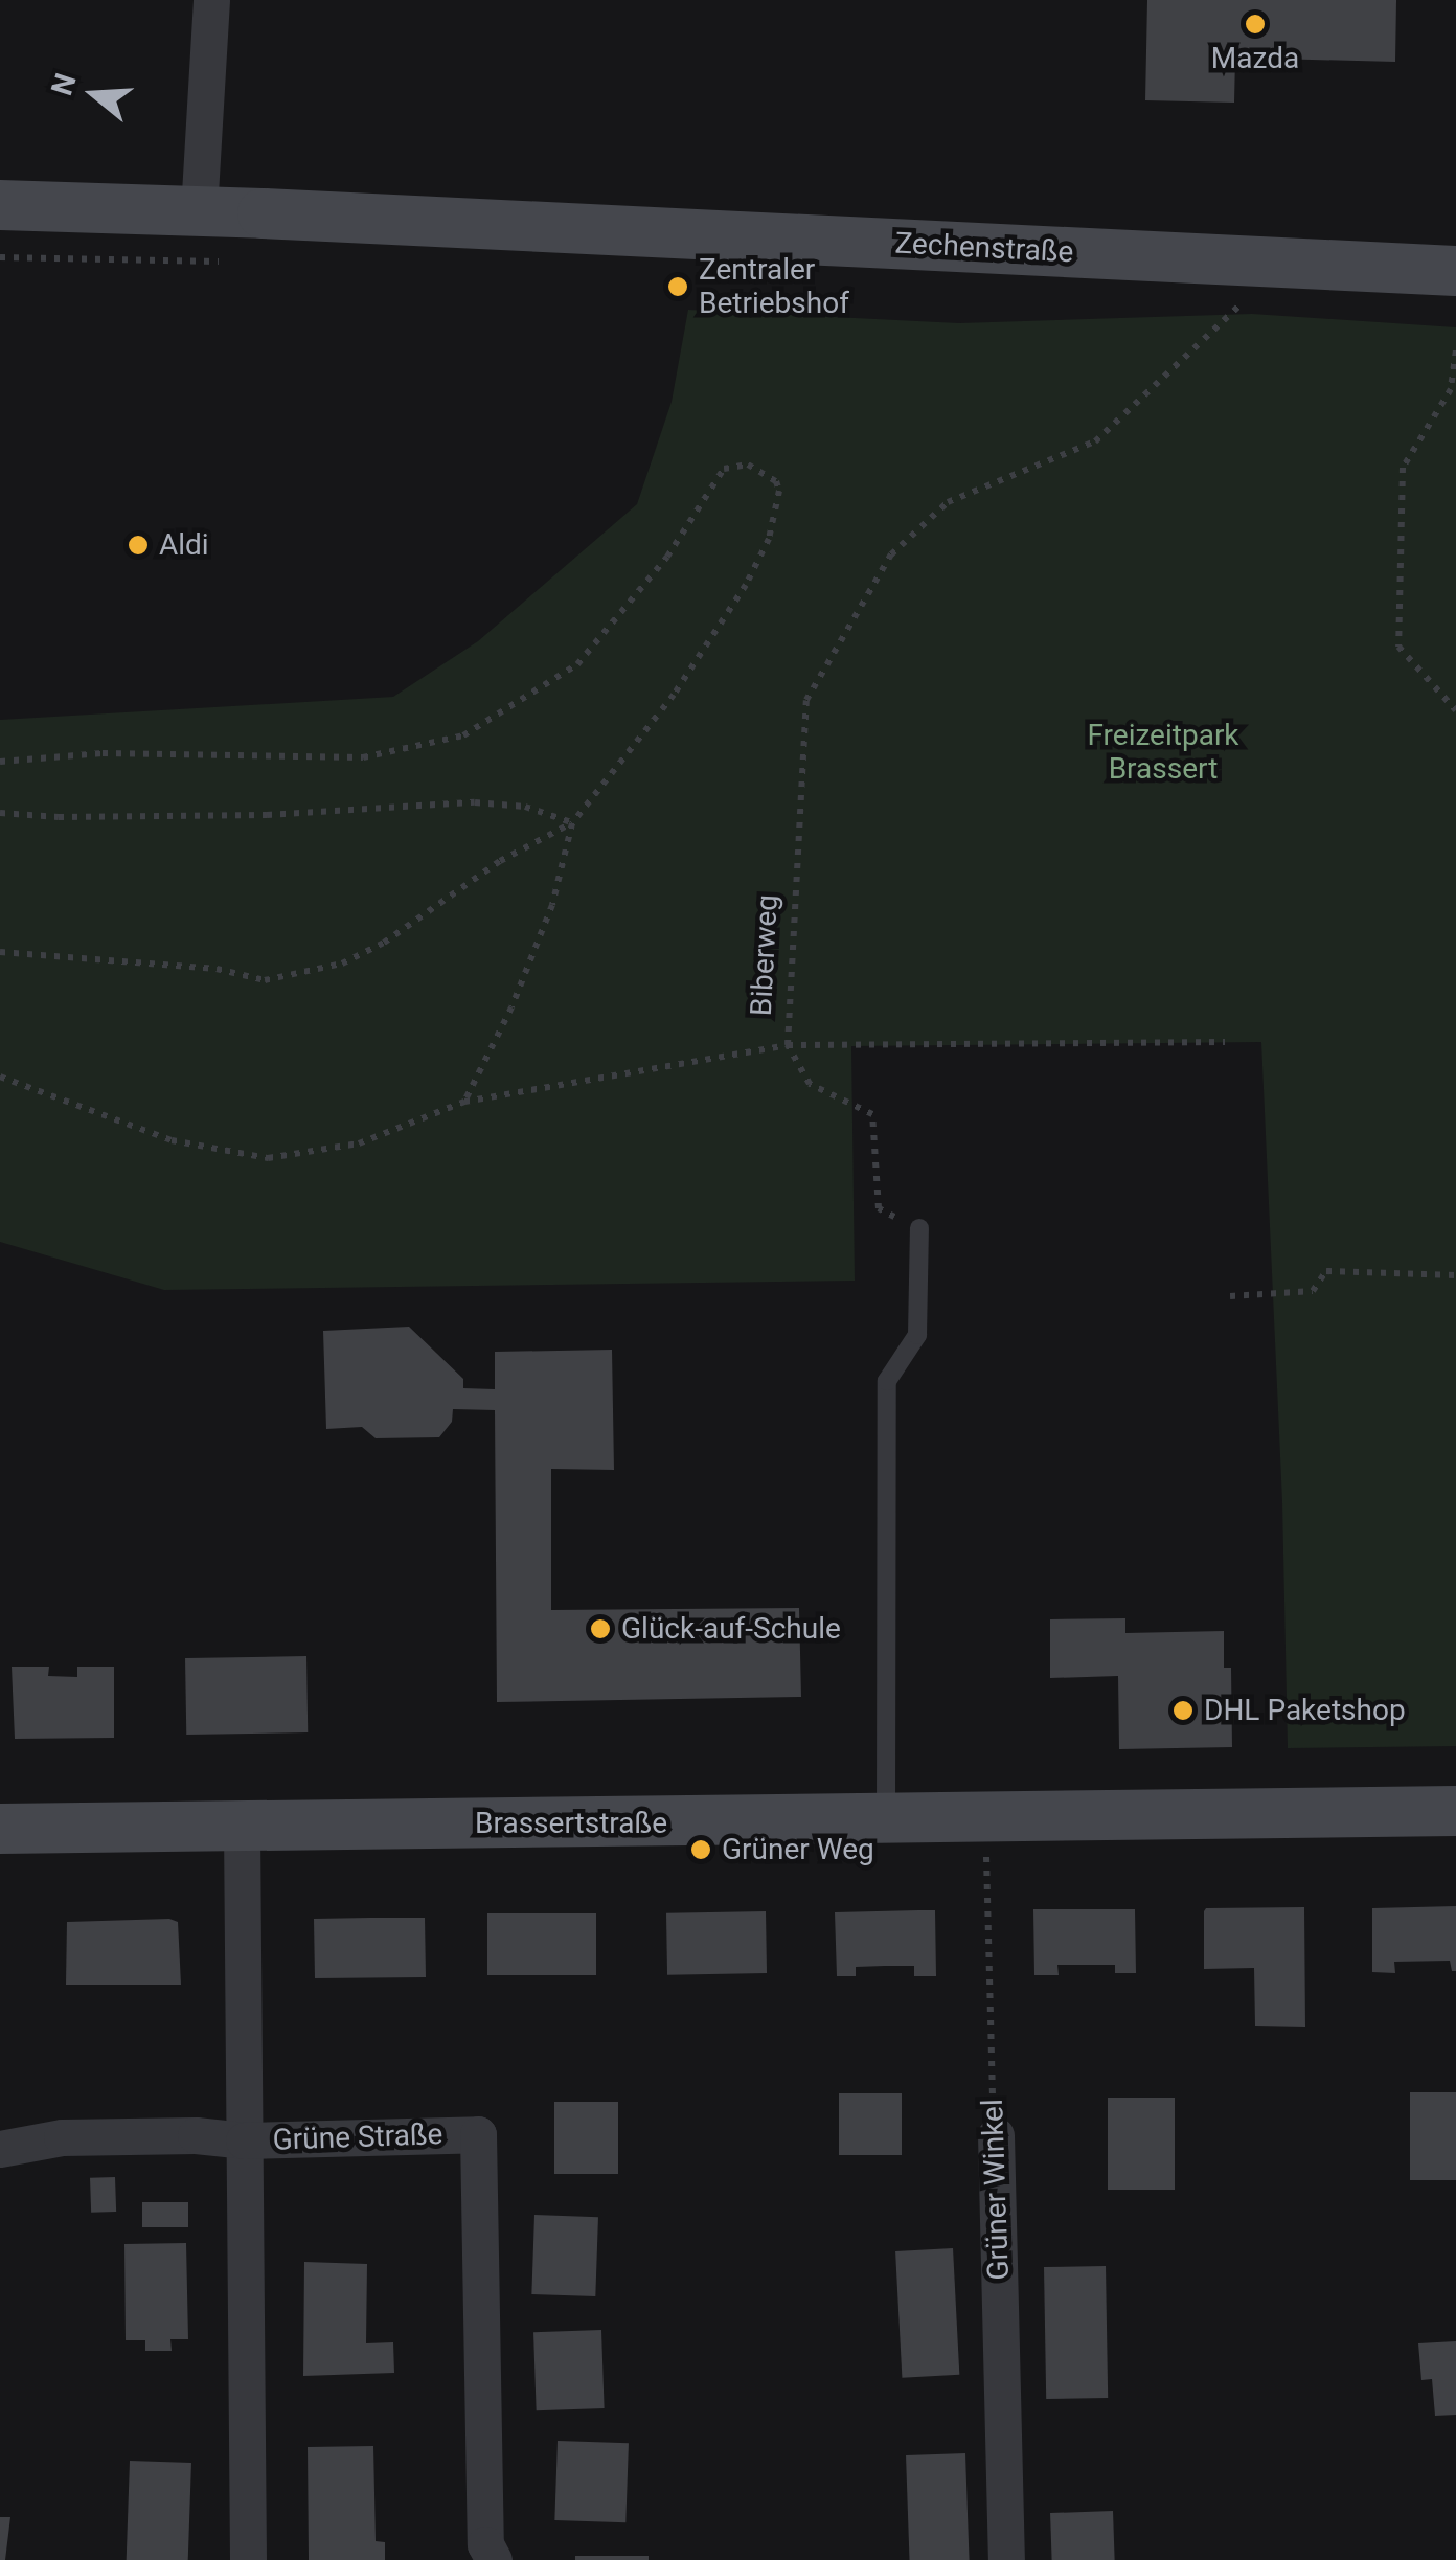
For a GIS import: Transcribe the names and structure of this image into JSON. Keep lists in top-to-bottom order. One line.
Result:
{"streets":{"main road":["Zechenstraße","Brassertstraße"],"street":["Grüne Straße","Grüner Winkel"],"path":["Biberweg"]},"crossings":[["Brassertstraße","Grüner Winkel"]],"parks":["Freizeitpark Brassert"],"places":["Mazda","Zentraler Betriebshof","Aldi","Glück-auf-Schule","DHL Paketshop","Grüner Weg"],"north":"left"}
